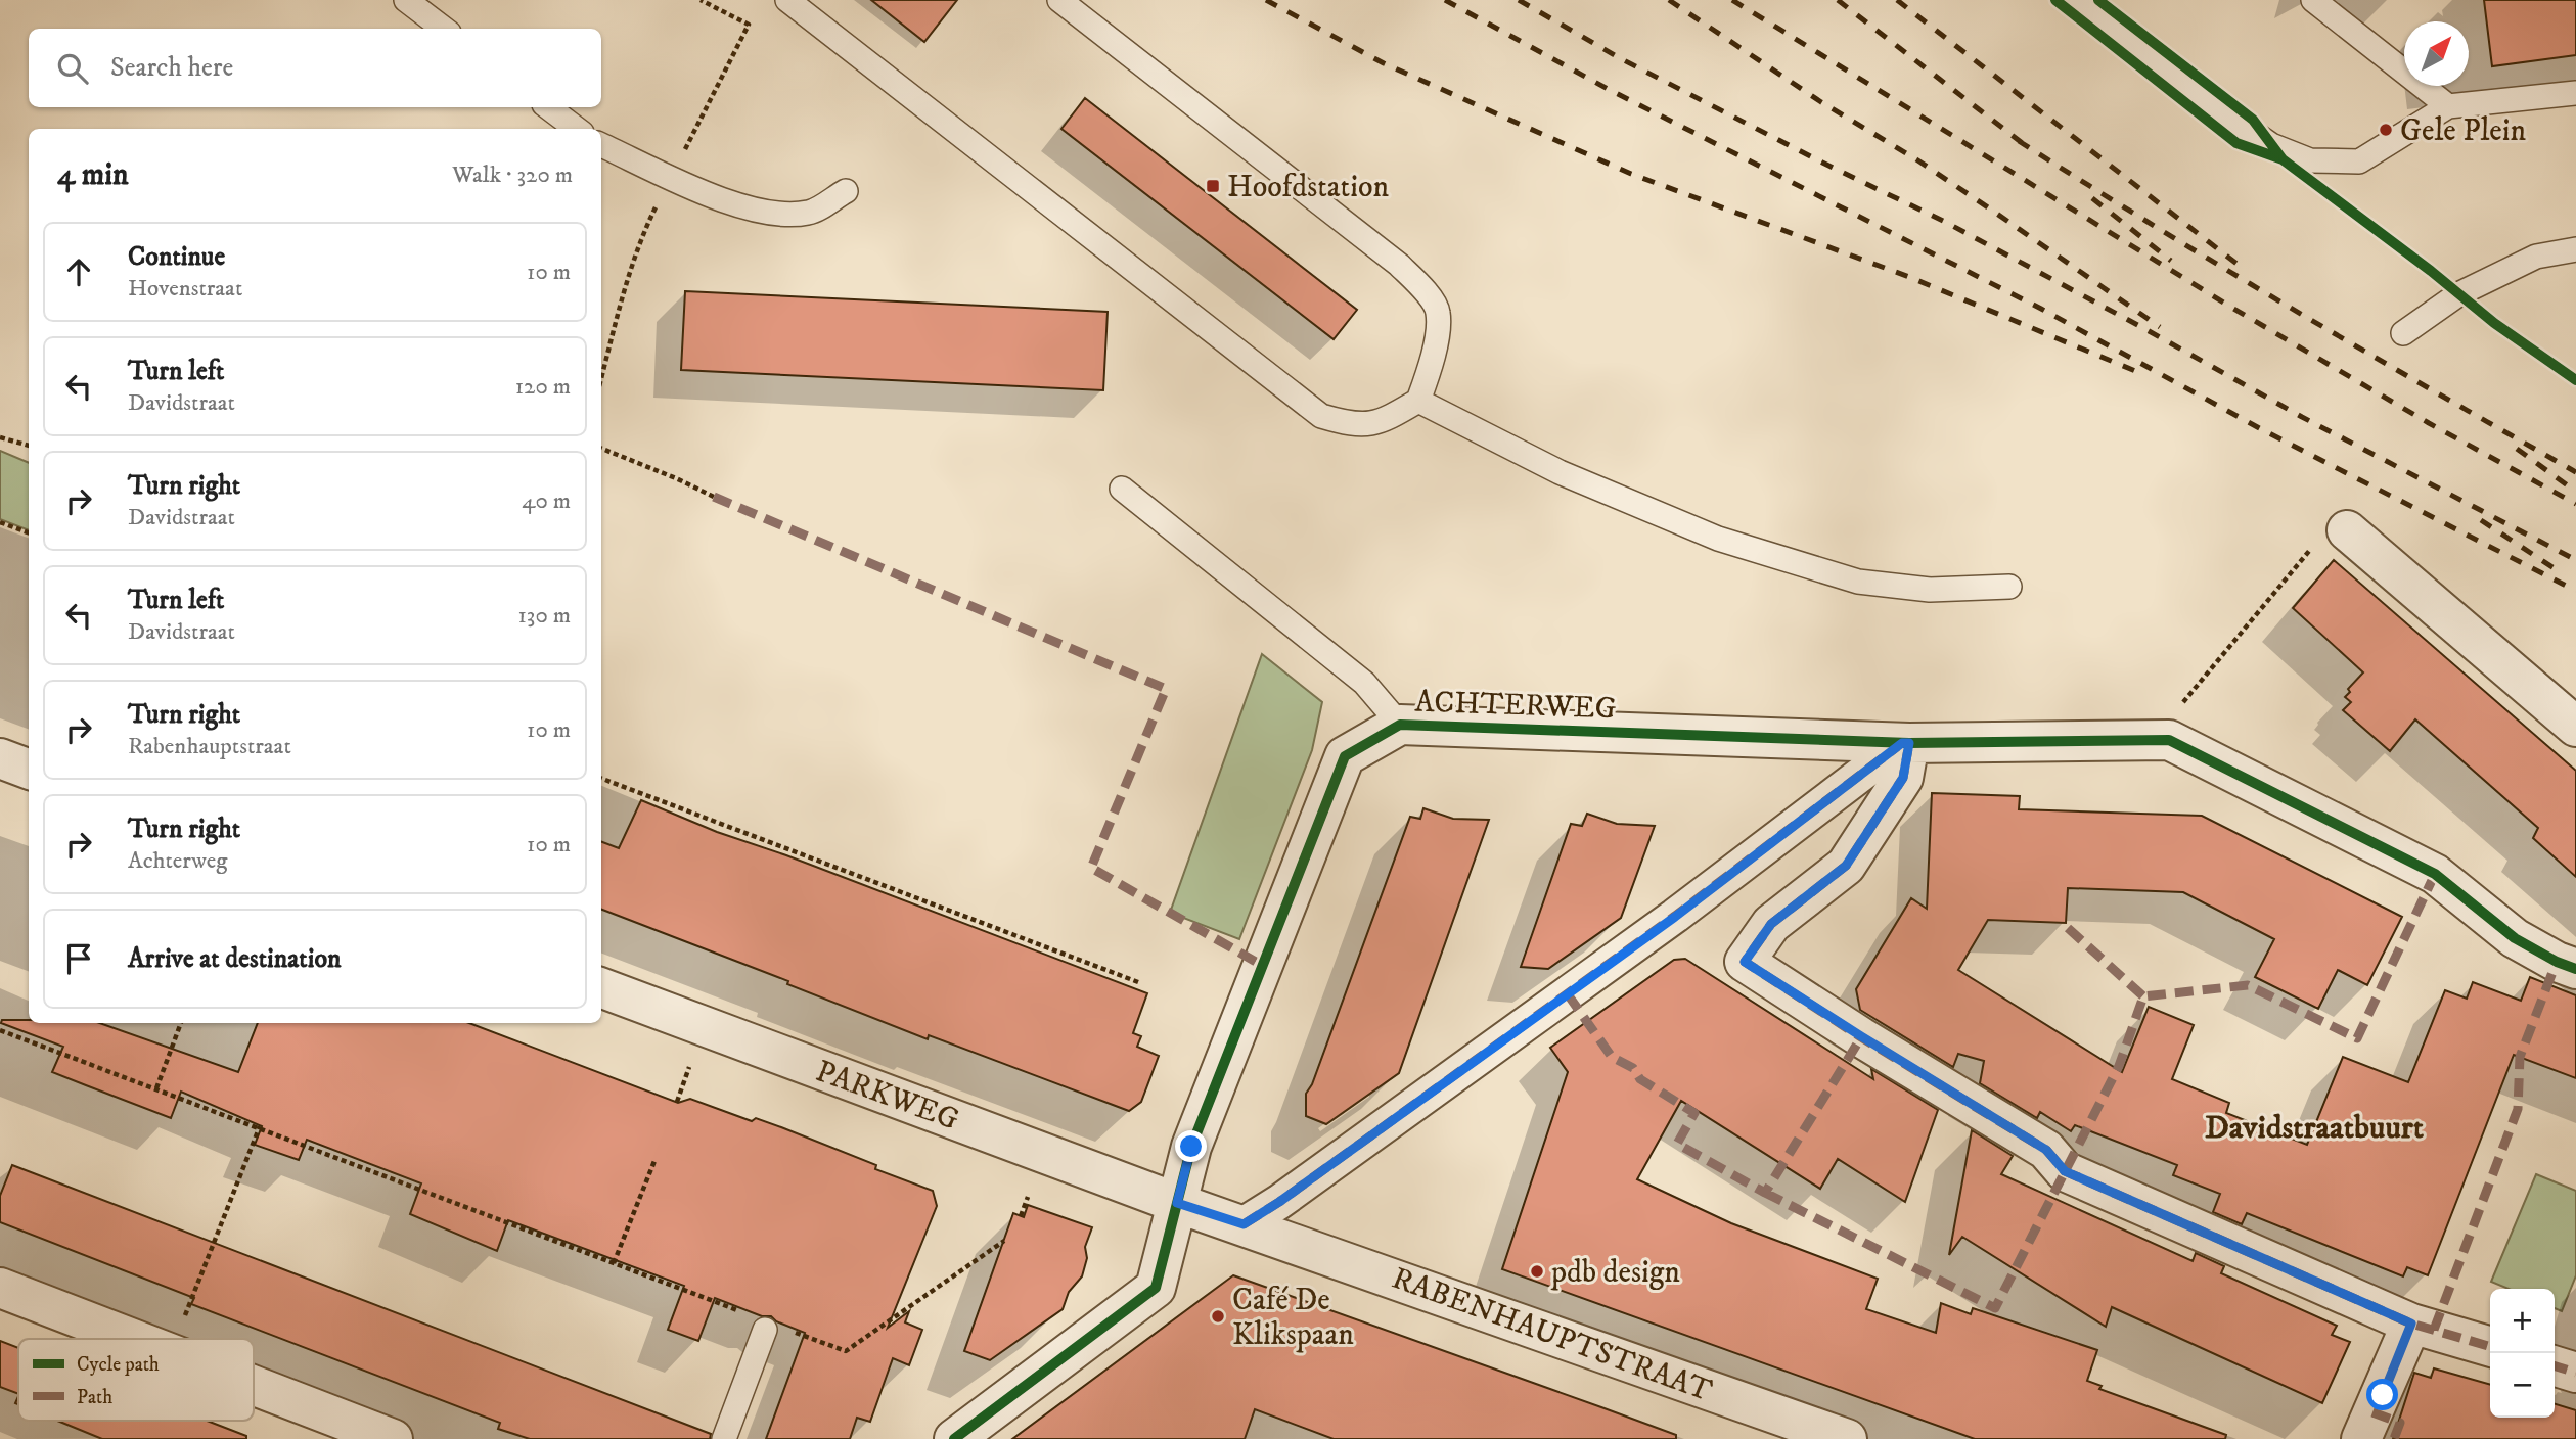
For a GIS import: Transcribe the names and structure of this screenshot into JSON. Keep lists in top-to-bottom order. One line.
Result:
{"streets":{"street":["ACHTERWEG","PARKWEG","RABENHAUPTSTRAAT"]},"crossings":[["ACHTERWEG","PARKWEG"],["ACHTERWEG","RABENHAUPTSTRAAT"],["PARKWEG","RABENHAUPTSTRAAT"]],"districts":["Davidstraatbuurt"],"places":{"other":["Gele Plein","pdb design","Café De Klikspaan"],"transit":["Hoofdstation"]},"legend":["Cycle path","Path"],"north":"top right","page":{"search":"Search here","heading":["4 min","Walk · 320 m"],"list":[["Continue","Hovenstraat","10 m"],["Turn left","Davidstraat","120 m"],["Turn right","Davidstraat","40 m"],["Turn left","Davidstraat","130 m"],["Turn right","Rabenhauptstraat","10 m"],["Turn right","Achterweg","10 m"],"Arrive at destination"],"map_buttons":["+","−"]}}
